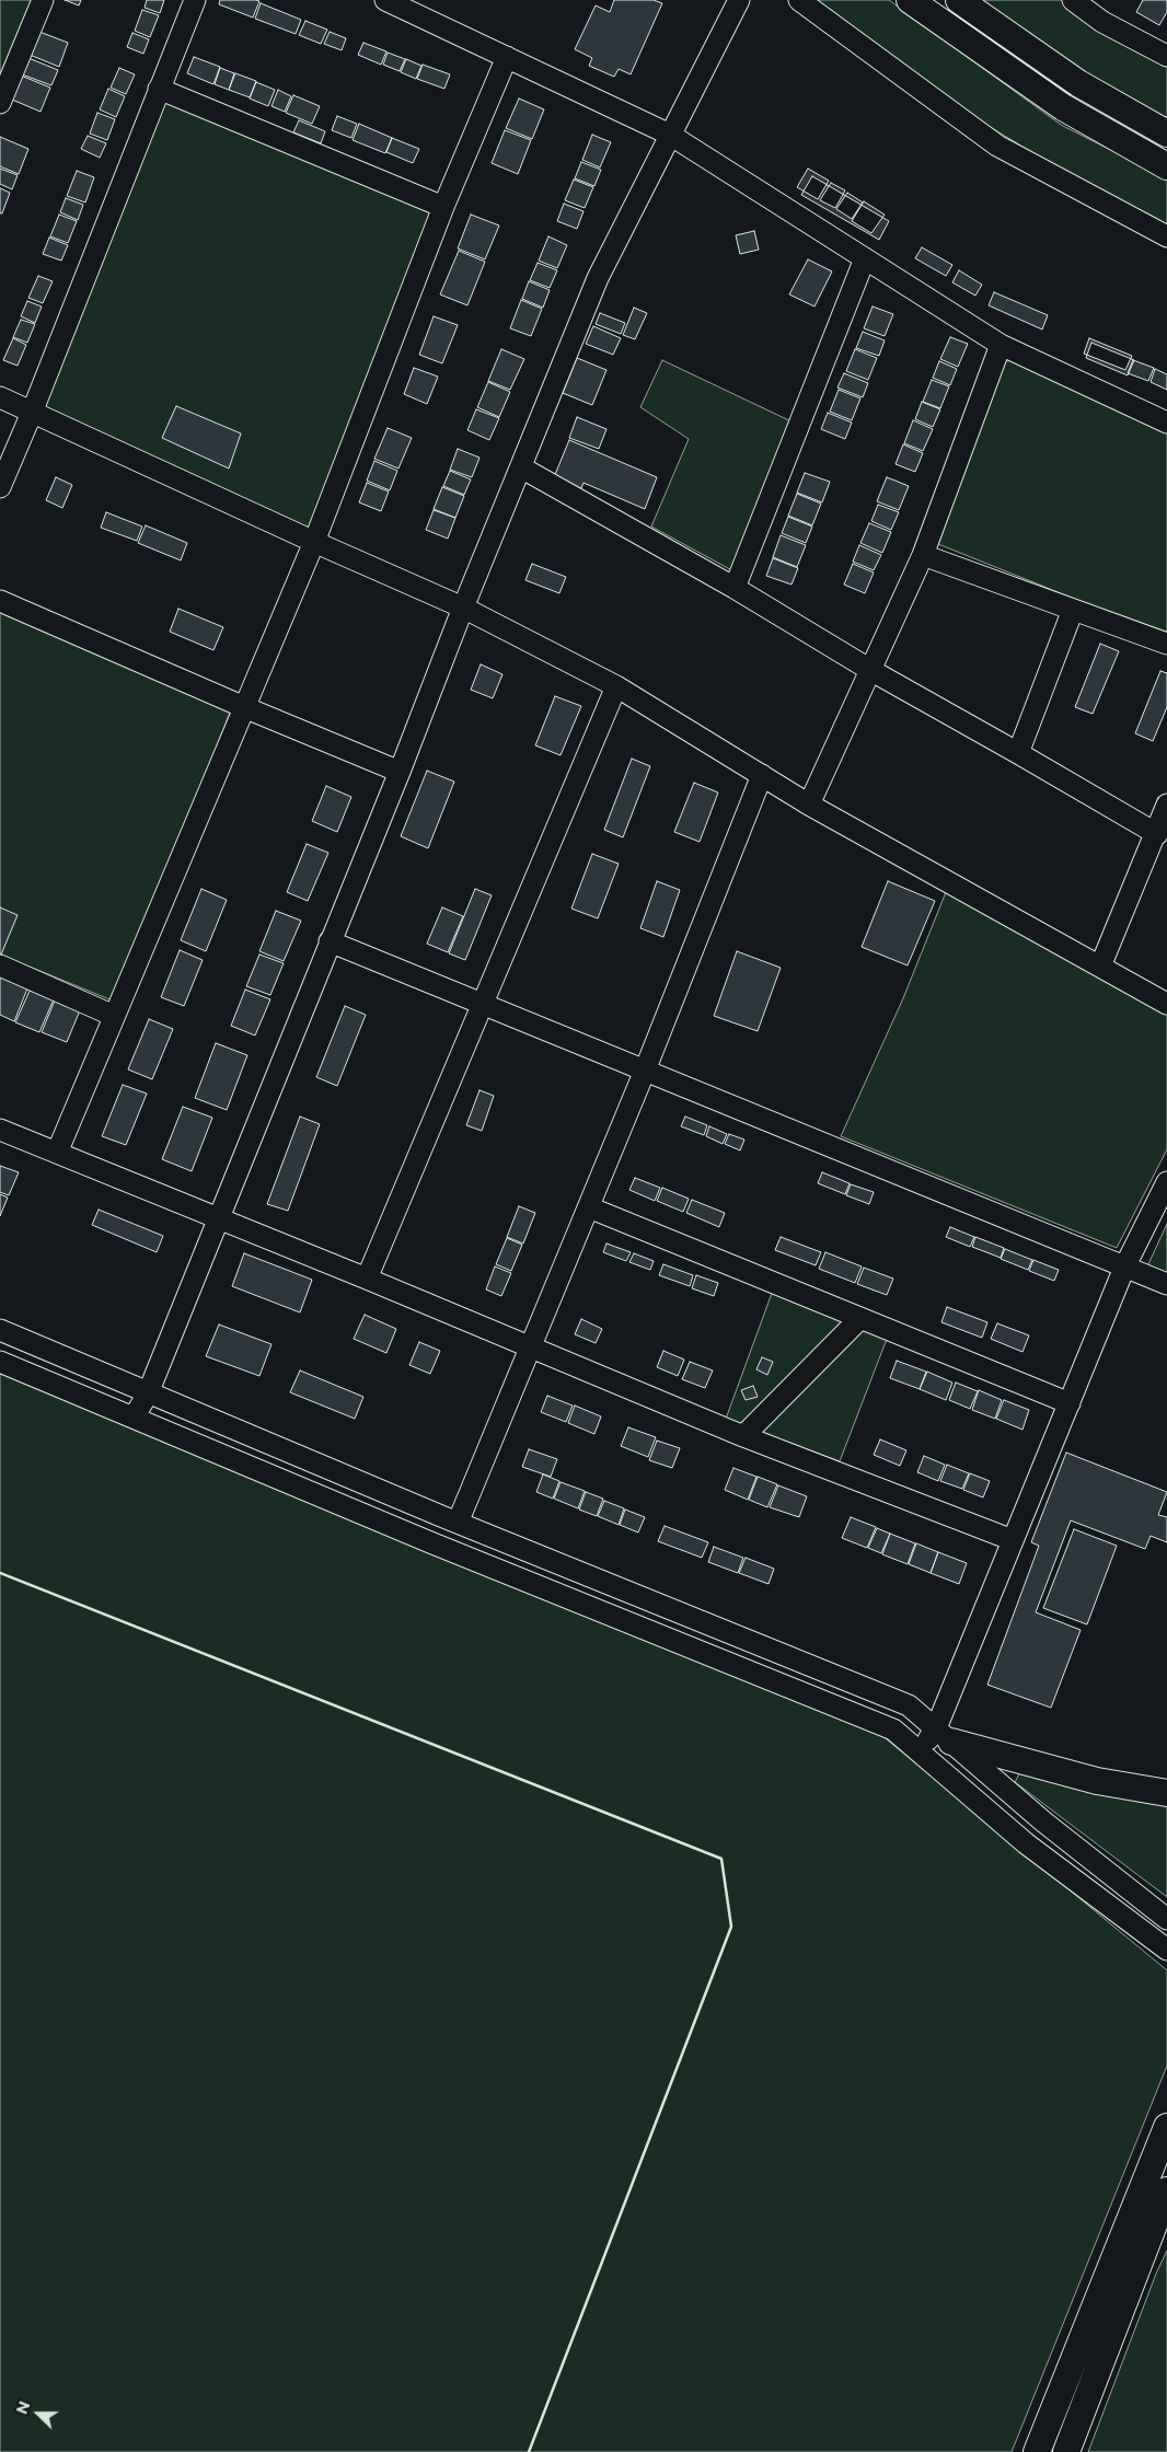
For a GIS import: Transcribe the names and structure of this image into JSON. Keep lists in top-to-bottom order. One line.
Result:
{"north":"left"}
